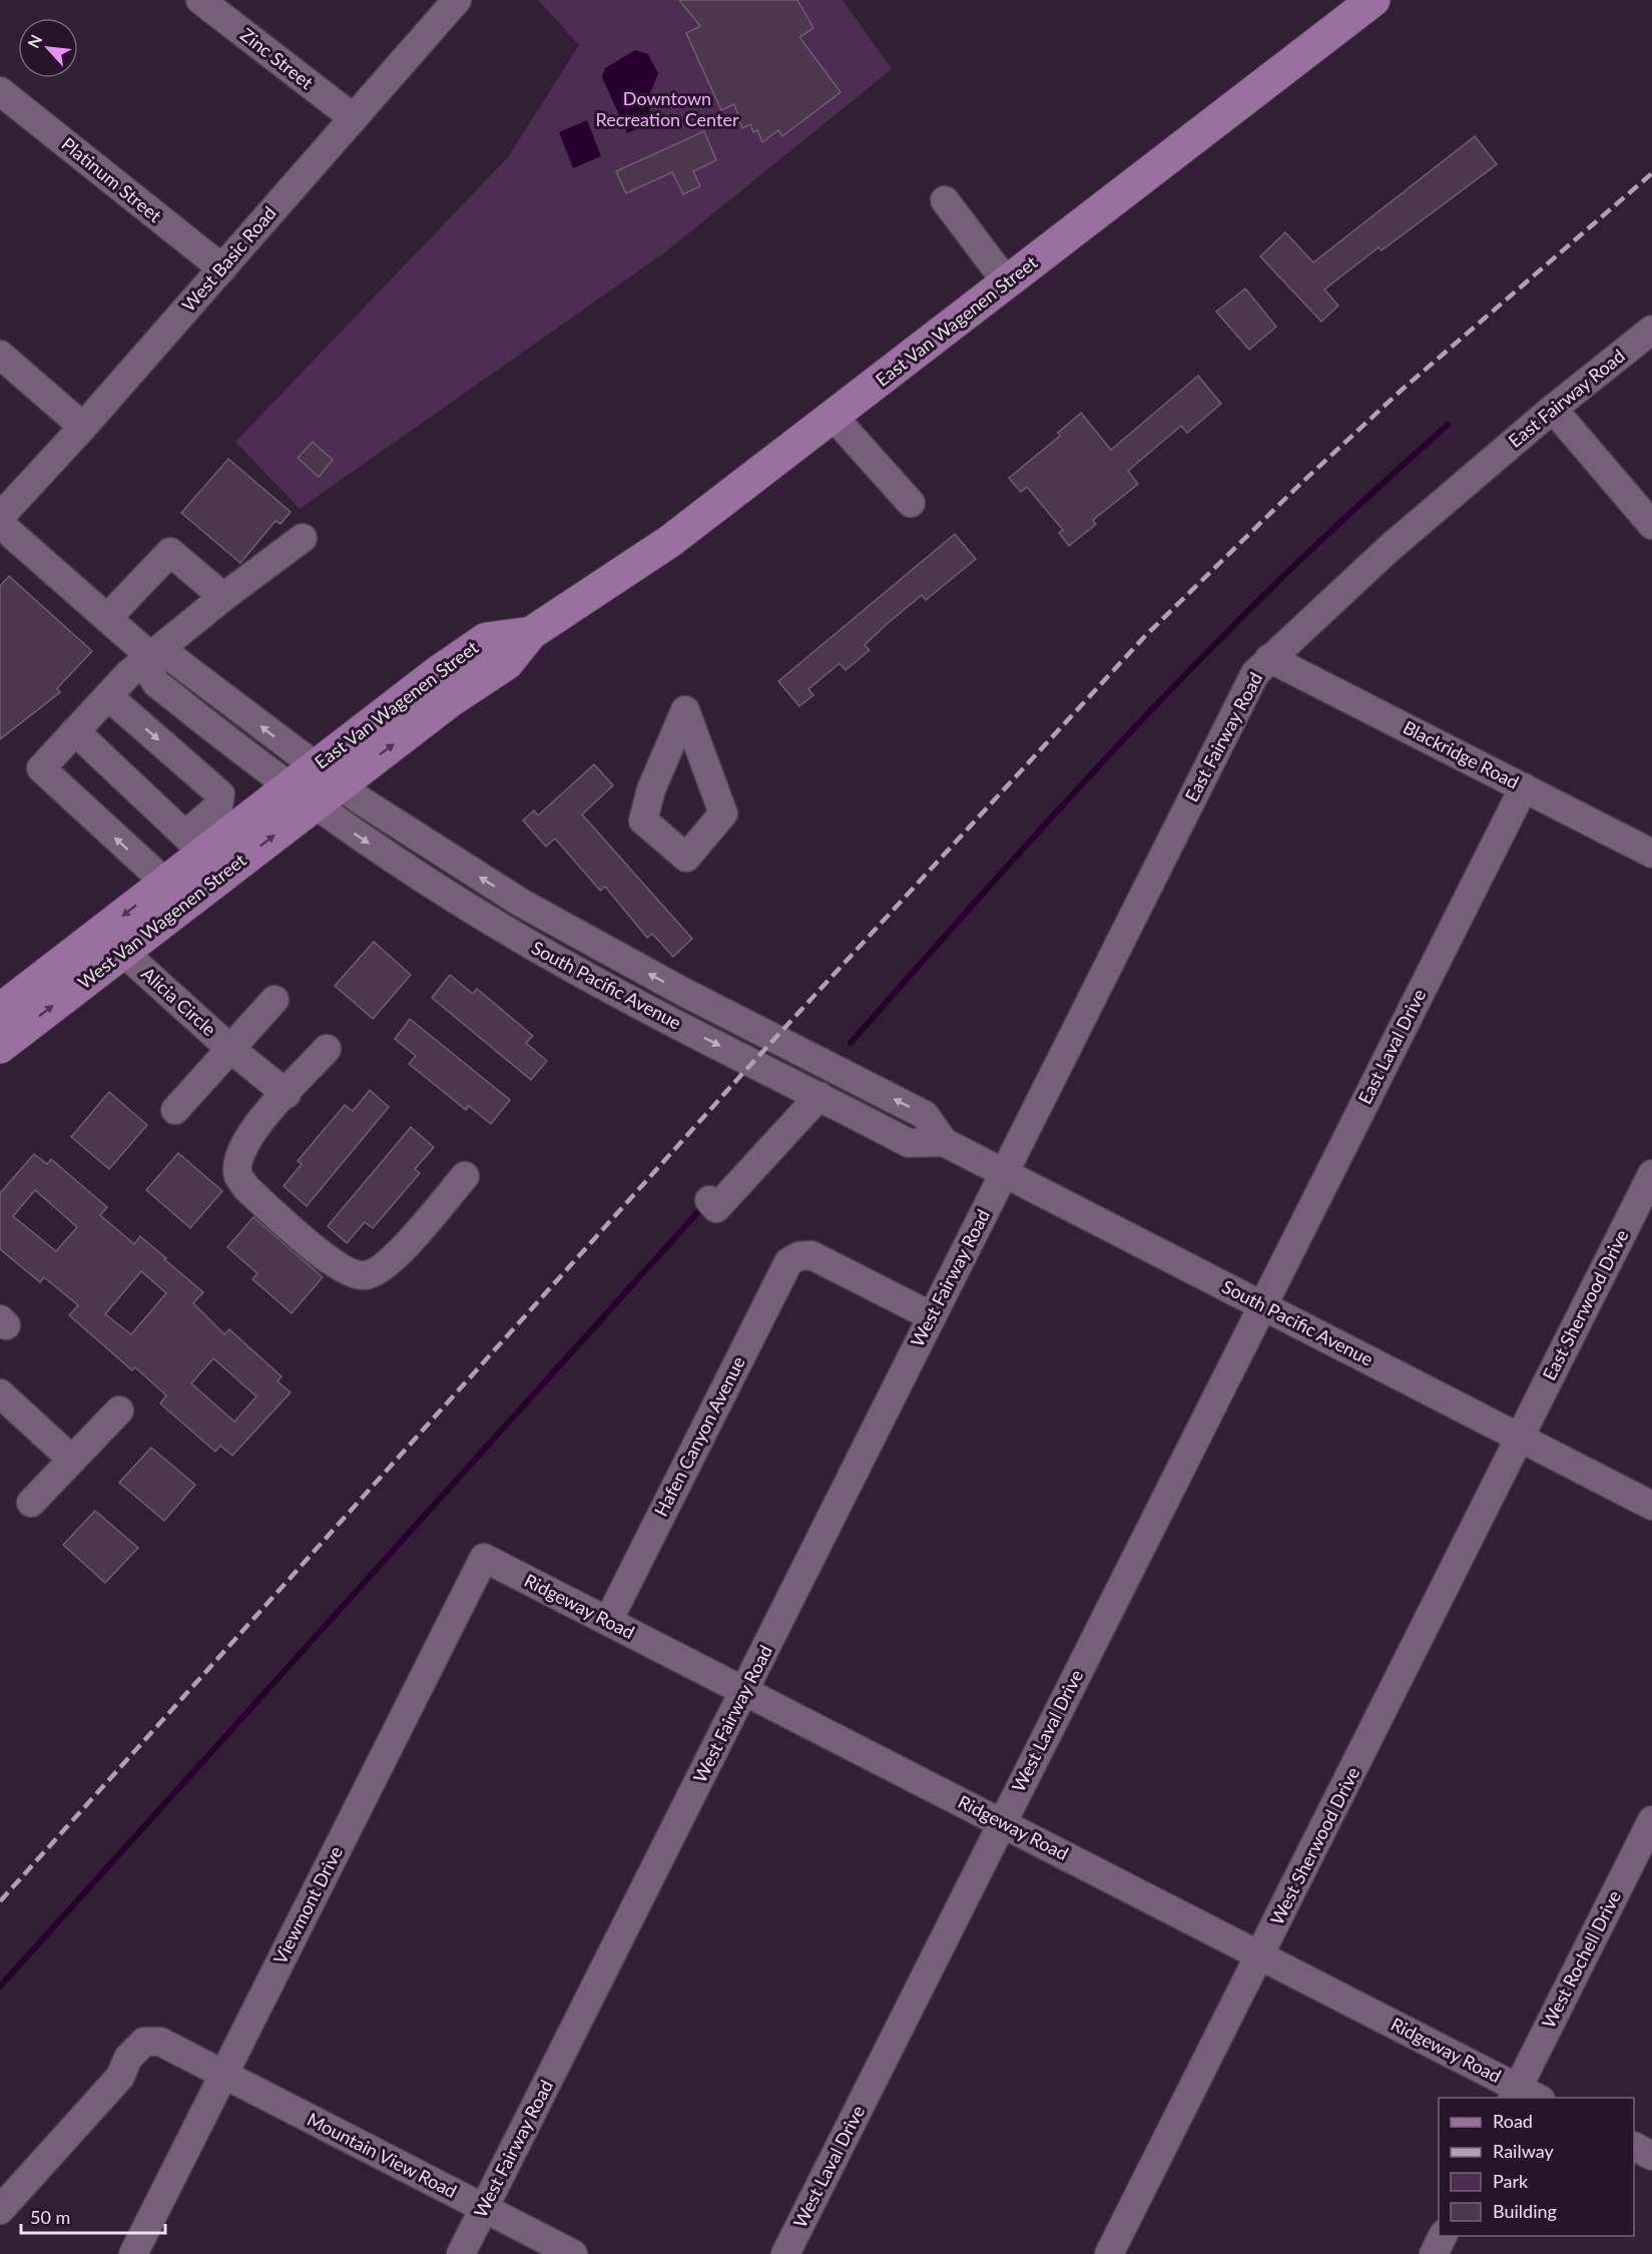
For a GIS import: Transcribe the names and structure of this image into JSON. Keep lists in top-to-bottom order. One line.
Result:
{"streets":{"main road":["East Van Wagenen Street","West Van Wagenen Street"],"street":["Zinc Street","Platinum Street","West Basic Road","East Fairway Road","Blackridge Road","South Pacific Avenue","Alicia Circle","East Laval Drive","West Fairway Road","East Sherwood Drive","Hafen Canyon Avenue","Ridgeway Road","West Laval Drive","West Sherwood Drive","Viewmont Drive","West Rochell Drive","Mountain View Road"]},"crossings":[["Zinc Street","West Basic Road"],["Platinum Street","West Basic Road"],["East Van Wagenen Street","West Van Wagenen Street"],["East Van Wagenen Street","South Pacific Avenue"],["East Fairway Road","Blackridge Road"],["East Fairway Road","South Pacific Avenue"],["East Fairway Road","West Fairway Road"],["Blackridge Road","East Laval Drive"],["West Van Wagenen Street","South Pacific Avenue"],["West Van Wagenen Street","Alicia Circle"],["South Pacific Avenue","East Laval Drive"],["South Pacific Avenue","West Fairway Road"],["South Pacific Avenue","East Sherwood Drive"],["South Pacific Avenue","West Laval Drive"],["South Pacific Avenue","West Sherwood Drive"],["East Laval Drive","West Laval Drive"],["West Fairway Road","Hafen Canyon Avenue"],["West Fairway Road","Ridgeway Road"],["West Fairway Road","Mountain View Road"],["East Sherwood Drive","West Sherwood Drive"],["Hafen Canyon Avenue","Ridgeway Road"],["Ridgeway Road","West Laval Drive"],["Ridgeway Road","West Sherwood Drive"],["Ridgeway Road","Viewmont Drive"],["Ridgeway Road","West Rochell Drive"],["Viewmont Drive","Mountain View Road"]],"parks":["Downtown Recreation Center"],"legend":["Road","Railway","Park","Building"],"scale_bar":"50 m","north":"top left"}
